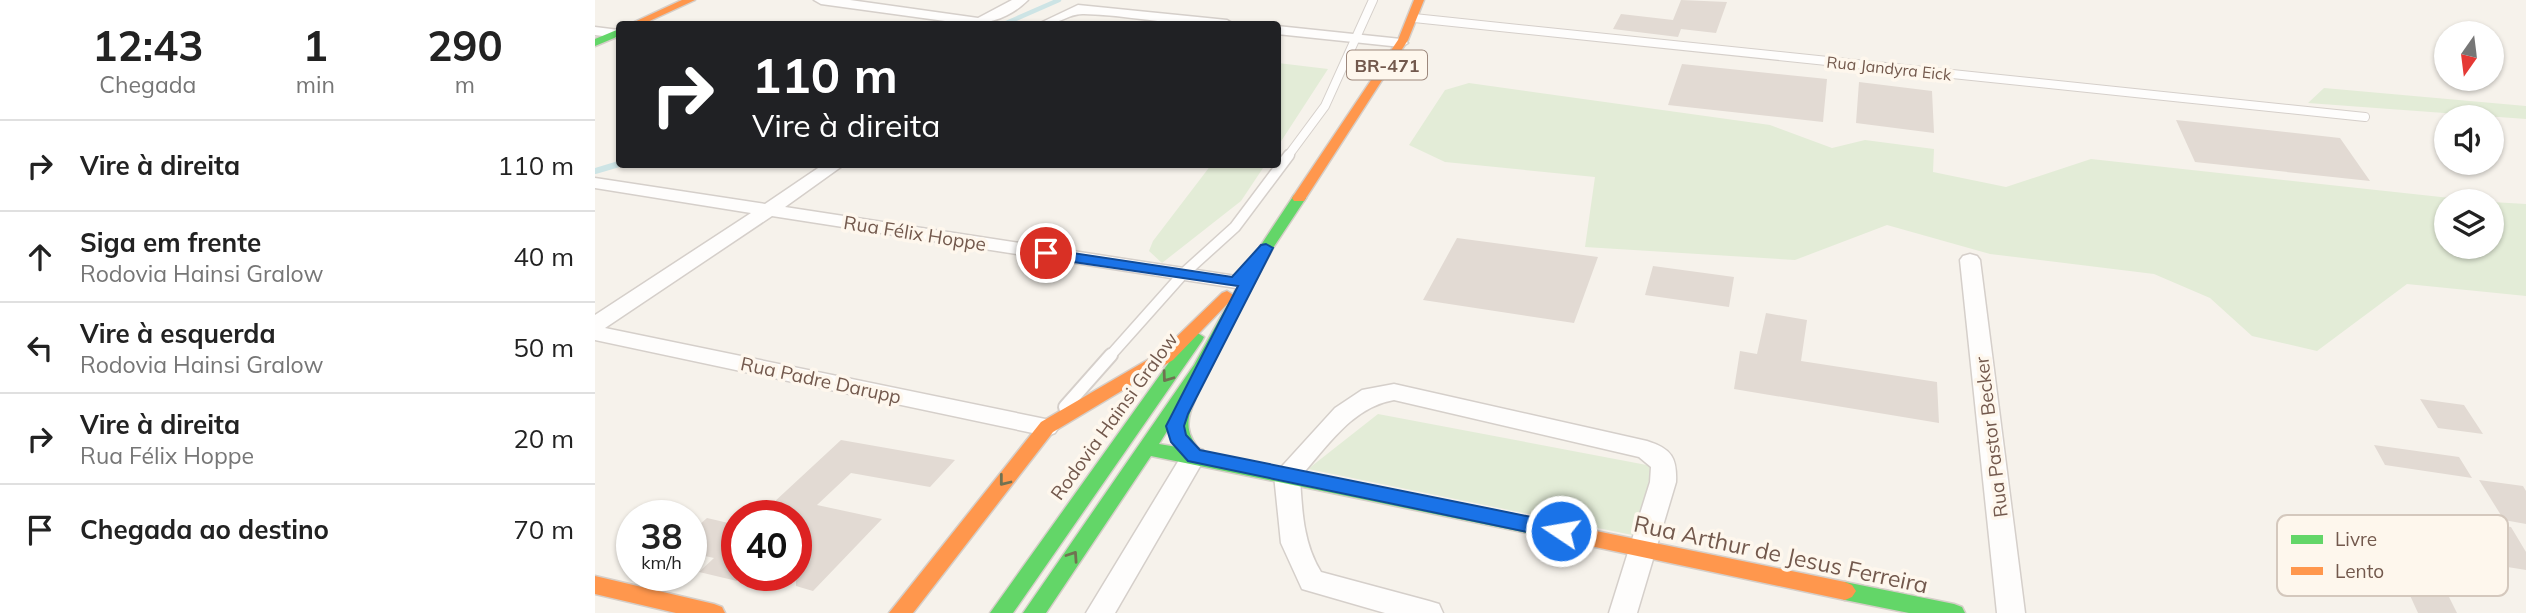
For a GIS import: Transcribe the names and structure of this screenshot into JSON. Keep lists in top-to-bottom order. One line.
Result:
{"streets":{"main road":["BR-471","Rodovia Hainsi Gralow","Rua Arthur de Jesus Ferreira"],"street":["Rua Félix Hoppe","Rua Padre Darupp","Rua Pastor Becker"],"lane":["Rua Jandyra Eick"]},"crossings":[["Rua Jandyra Eick","Rodovia Hainsi Gralow"],["Rua Félix Hoppe","Rodovia Hainsi Gralow"],["Rodovia Hainsi Gralow","Rua Arthur de Jesus Ferreira"]],"legend":["Livre","Lento"],"north":"bottom","page":{"eta":["12:43","Chegada","1","min","290","m"],"turn":["110 m","Vire à direita"],"list":[{"name":"Vire à direita","value":"110 m"},{"name":"Siga em frente","note":"Rodovia Hainsi Gralow","value":"40 m"},{"name":"Vire à esquerda","note":"Rodovia Hainsi Gralow","value":"50 m"},{"name":"Vire à direita","note":"Rua Félix Hoppe","value":"20 m"},{"name":"Chegada ao destino","value":"70 m"}],"speed":"38 km/h","limit":"40"}}
